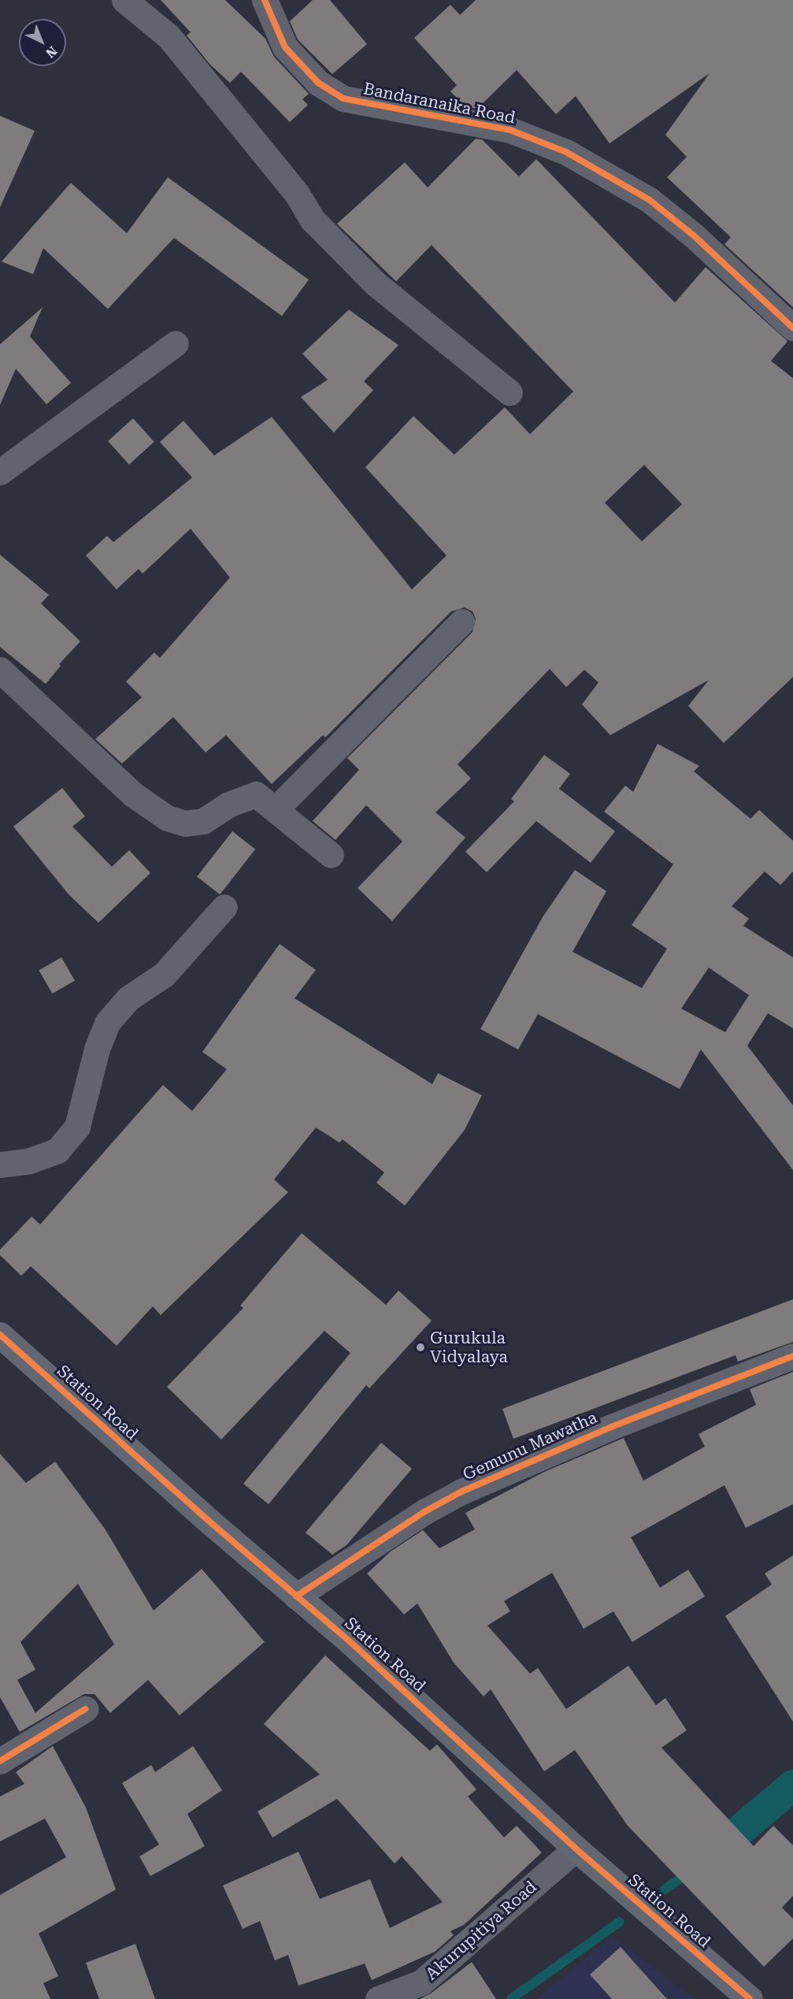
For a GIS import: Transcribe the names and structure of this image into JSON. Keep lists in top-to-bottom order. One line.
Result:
{"streets":{"street":["Bandaranaika Road","Station Road","Gemunu Mawatha","Akurupitiya Road"]},"crossings":[["Station Road","Gemunu Mawatha"],["Station Road","Akurupitiya Road"]],"places":["Gurukula Vidyalaya"],"north":"bottom right"}
